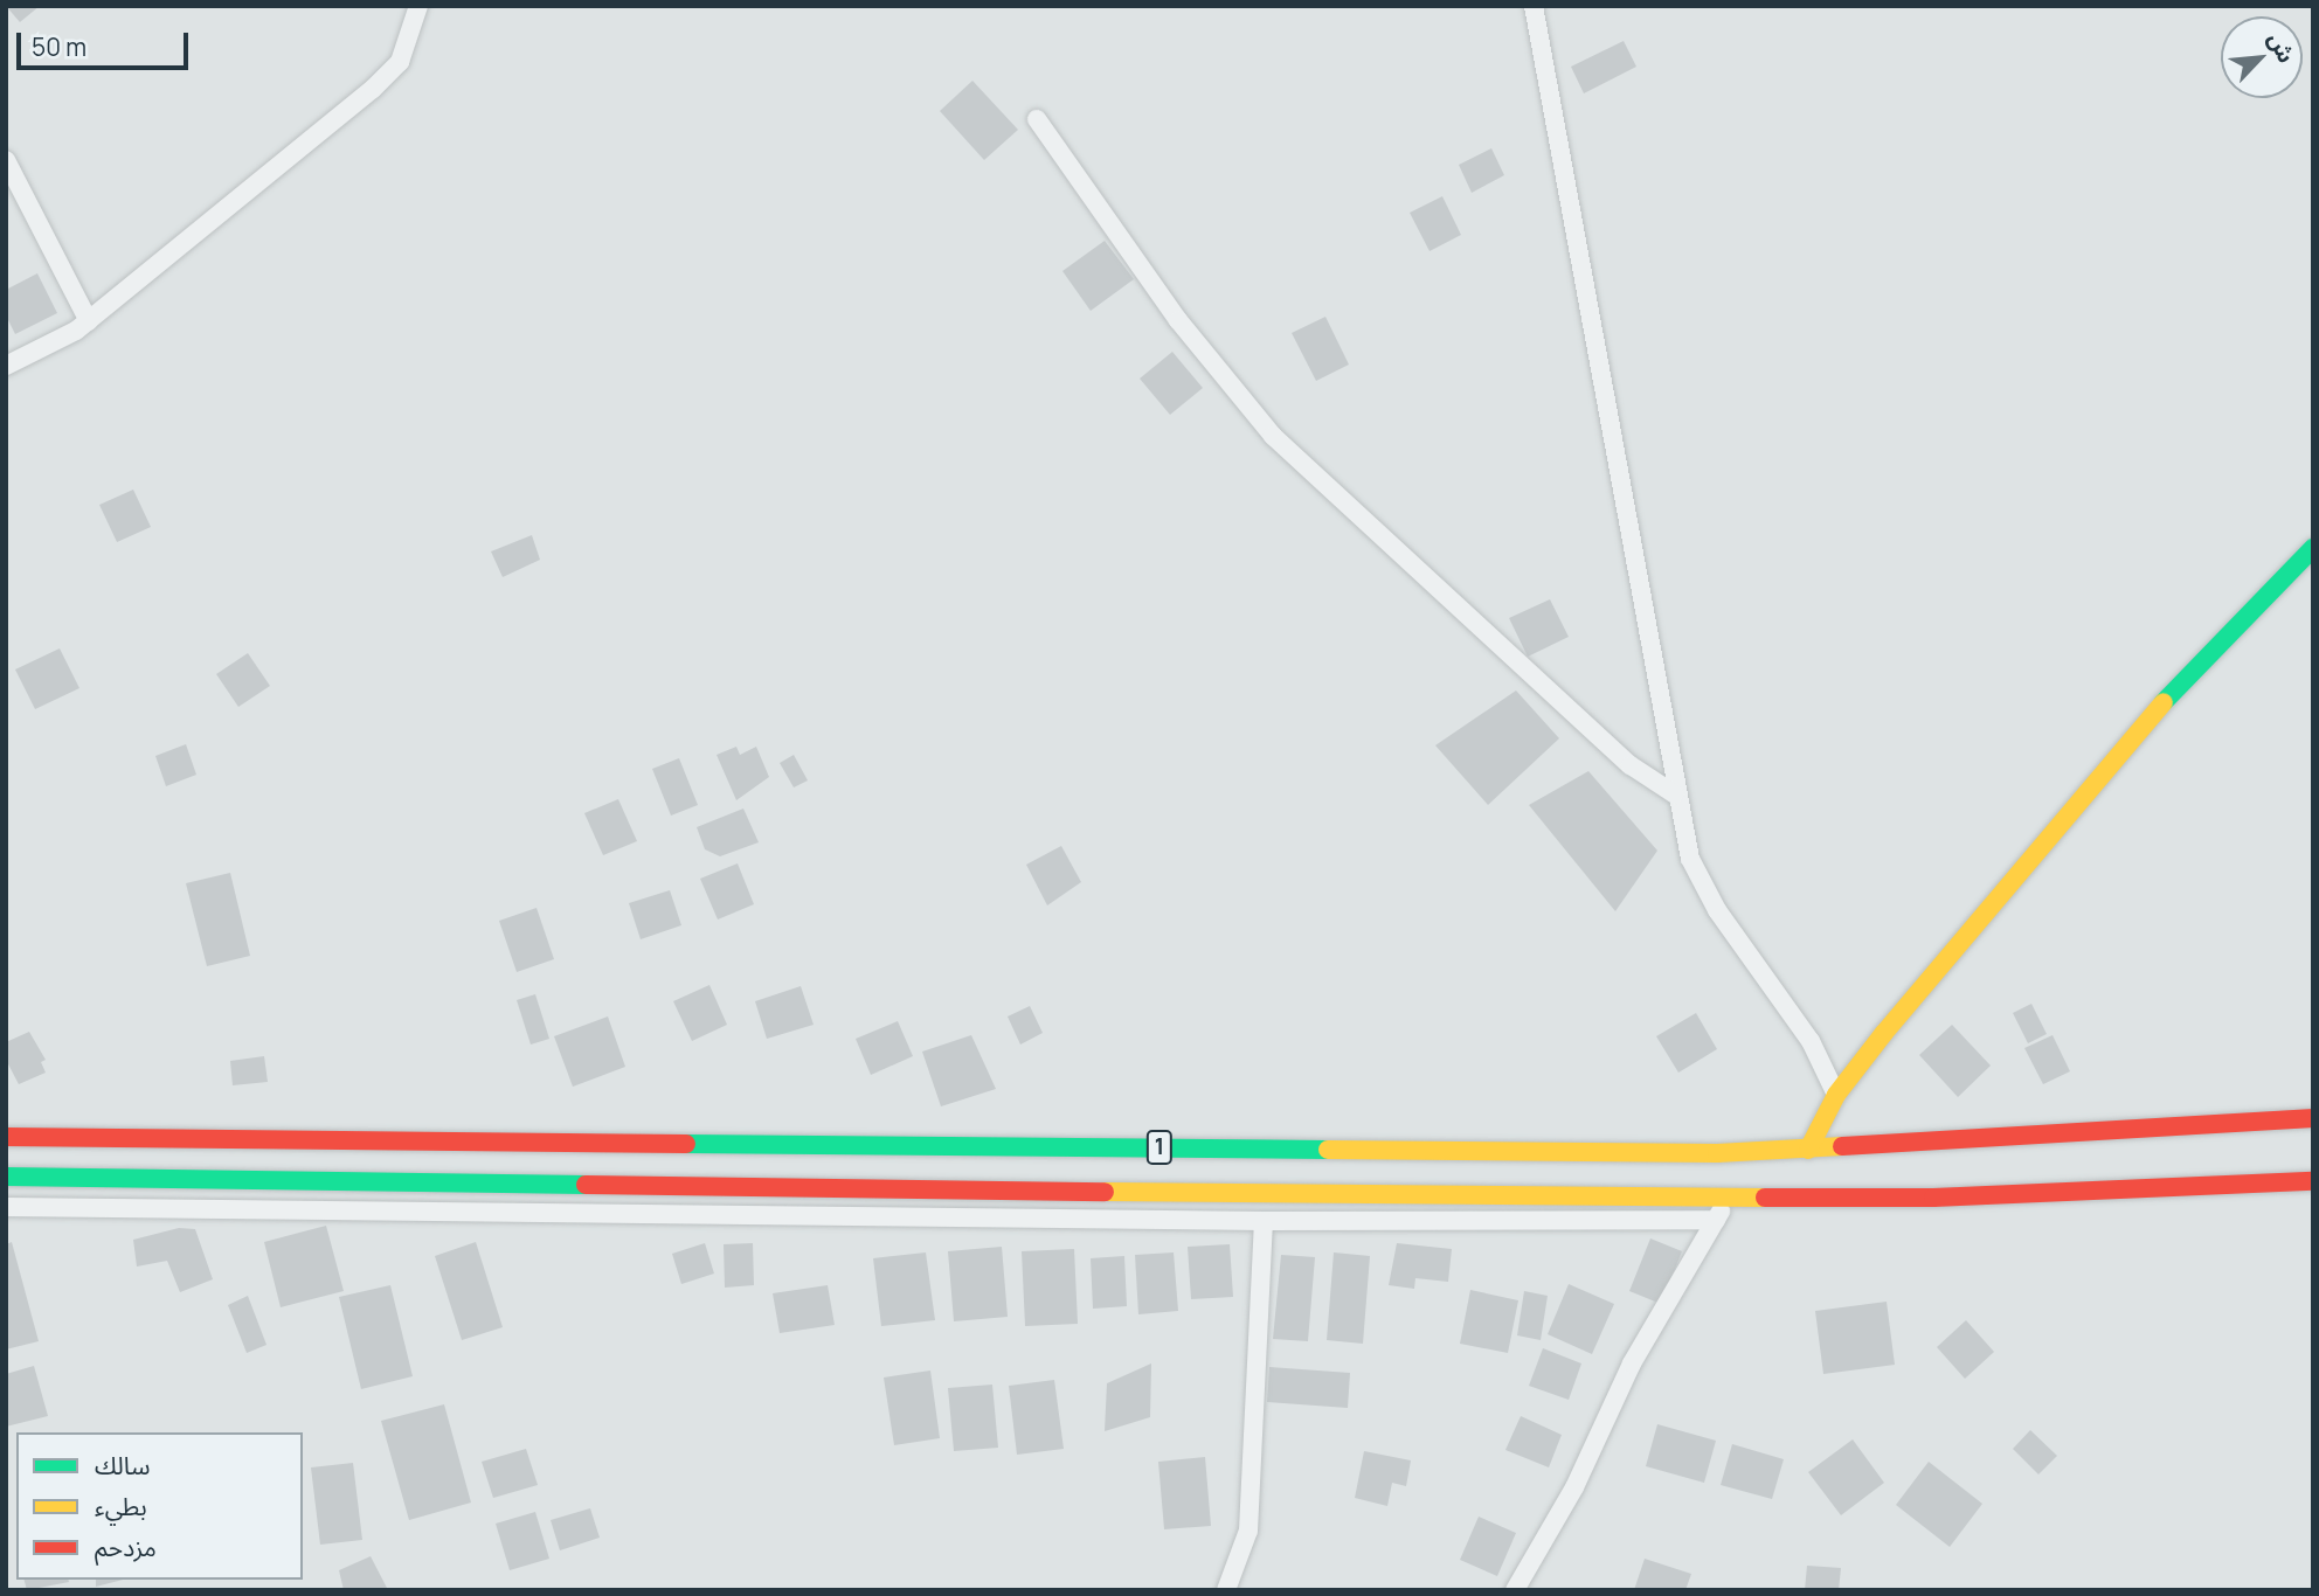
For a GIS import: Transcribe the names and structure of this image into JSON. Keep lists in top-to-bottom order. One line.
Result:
{"streets":{"main road":["1"]},"legend":["سالك","بطيء","مزدحم"],"scale_bar":"50 m","north":"top right"}
